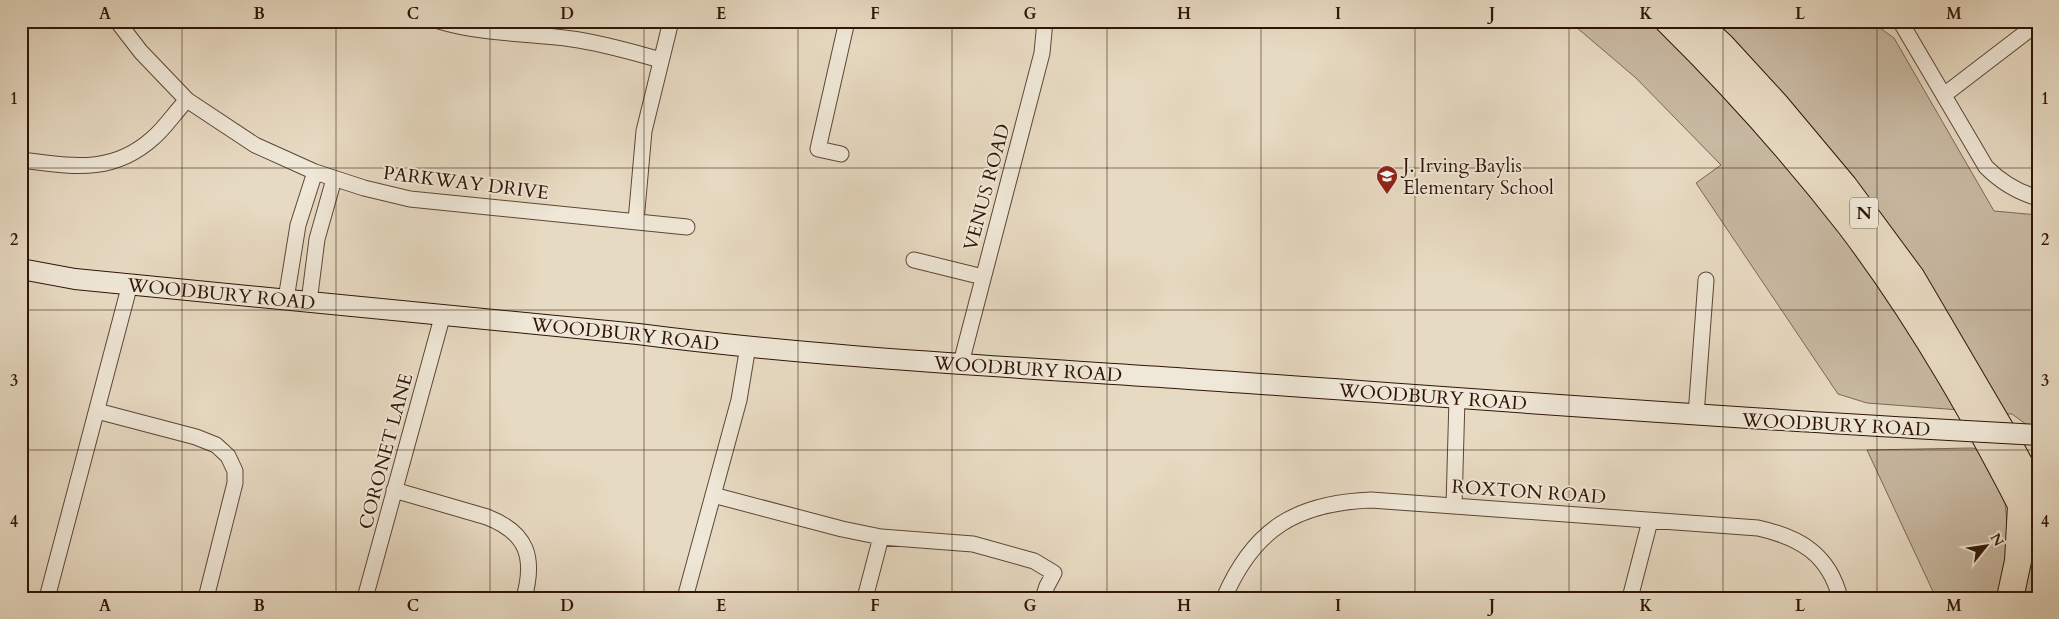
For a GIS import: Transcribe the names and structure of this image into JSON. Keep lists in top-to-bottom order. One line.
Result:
{"streets":{"highway":["N"],"main road":["WOODBURY ROAD"],"street":["PARKWAY DRIVE","VENUS ROAD","CORONET LANE","ROXTON ROAD"]},"crossings":[["VENUS ROAD","WOODBURY ROAD"],["WOODBURY ROAD","CORONET LANE"]],"places":{"school or university":["J. Irving Baylis Elementary School"]},"north":"top right","grid":{"columns":["A","B","C","D","E","F","G","H","I","J","K","L","M"],"rows":["1","2","3","4"]}}
